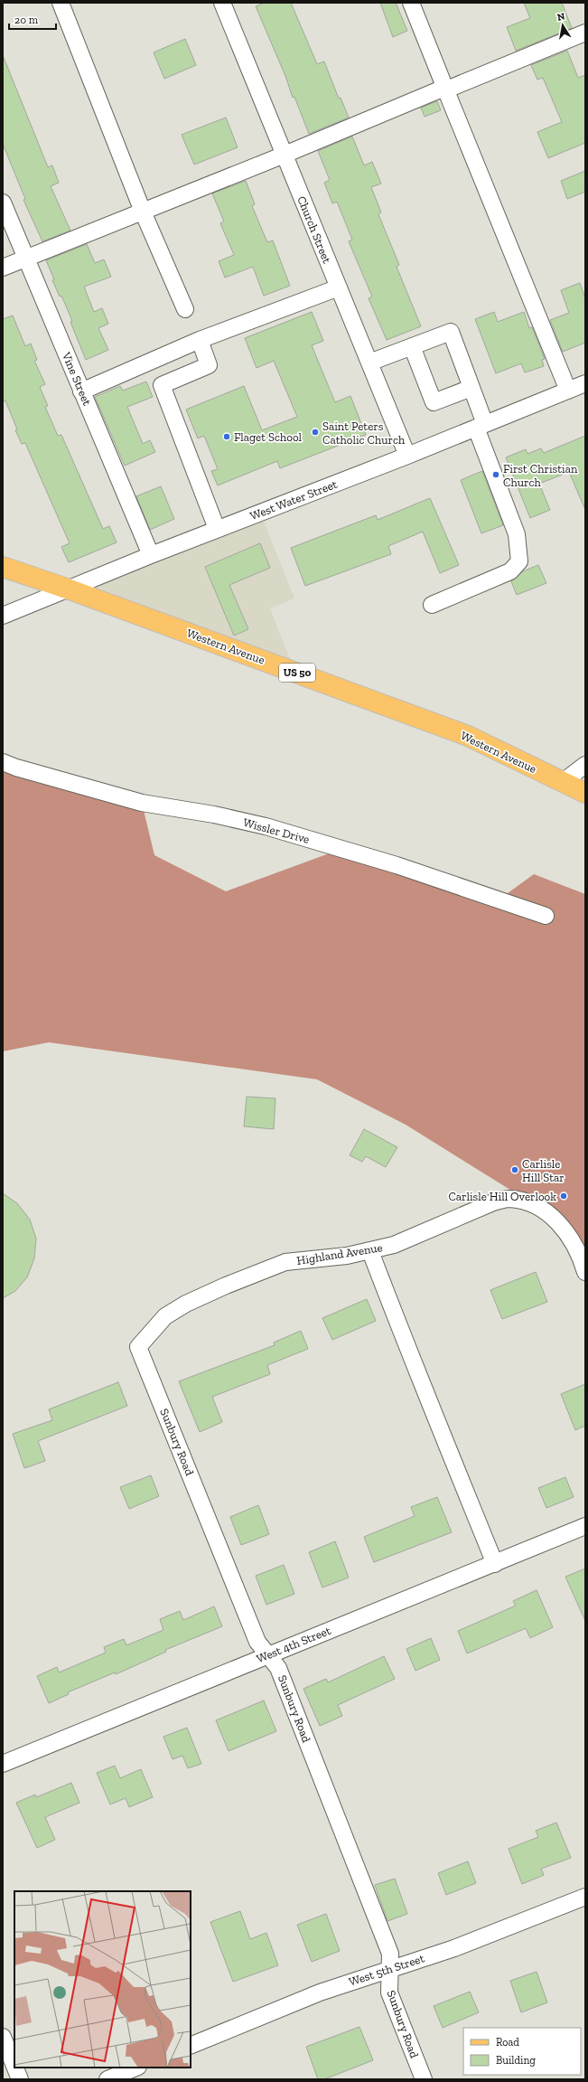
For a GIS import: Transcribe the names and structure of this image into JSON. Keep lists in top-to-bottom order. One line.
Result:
{"streets":{"main road":["Western Avenue","US 50"],"street":["Church Street","Vine Street","West Water Street","Wissler Drive","Highland Avenue","Sunbury Road","West 4th Street","West 5th Street"]},"crossings":[["Church Street","West Water Street"],["Vine Street","West Water Street"],["West Water Street","Western Avenue"],["Highland Avenue","Sunbury Road"],["Sunbury Road","West 4th Street"],["Sunbury Road","West 5th Street"]],"places":["Saint Peters Catholic Church","Flaget School","First Christian Church","Carlisle Hill Star","Carlisle Hill Overlook"],"legend":["Road","Building"],"scale_bar":"20 m","north":"top"}
